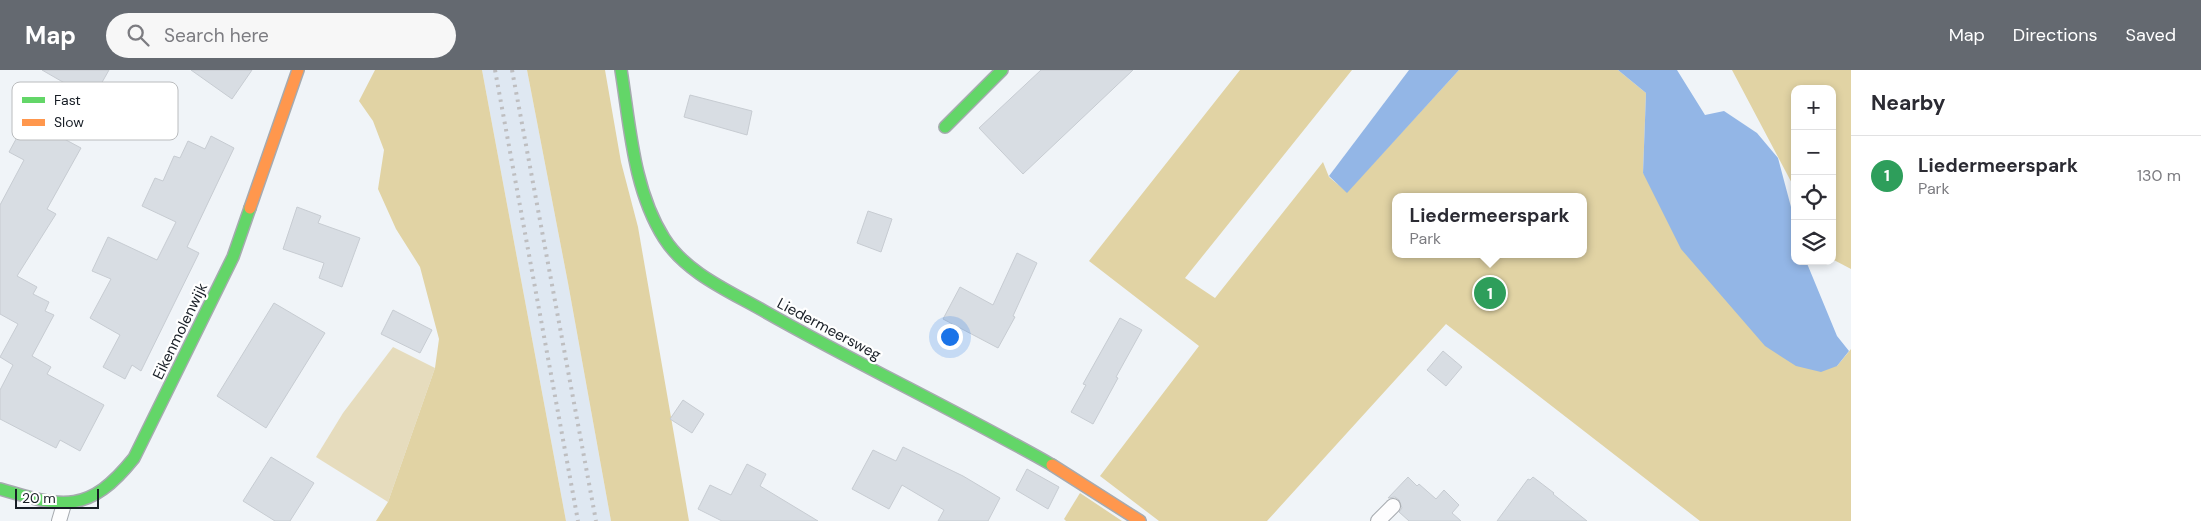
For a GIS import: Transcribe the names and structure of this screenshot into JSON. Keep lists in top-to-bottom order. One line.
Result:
{"streets":{"street":["Liedermeersweg","Eikenmolenwijk"]},"legend":["Fast","Slow"],"scale_bar":"20 m","page":{"header":"Map","search":"Search here","nav":["Map","Directions","Saved"],"heading":"Nearby","map_buttons":["+","−"],"list":[{"mark":"1","name":"Liedermeerspark","note":"Park","value":"130 m"}],"popup":["Liedermeerspark","Park"],"pins":"1","scale":"20 m"}}
